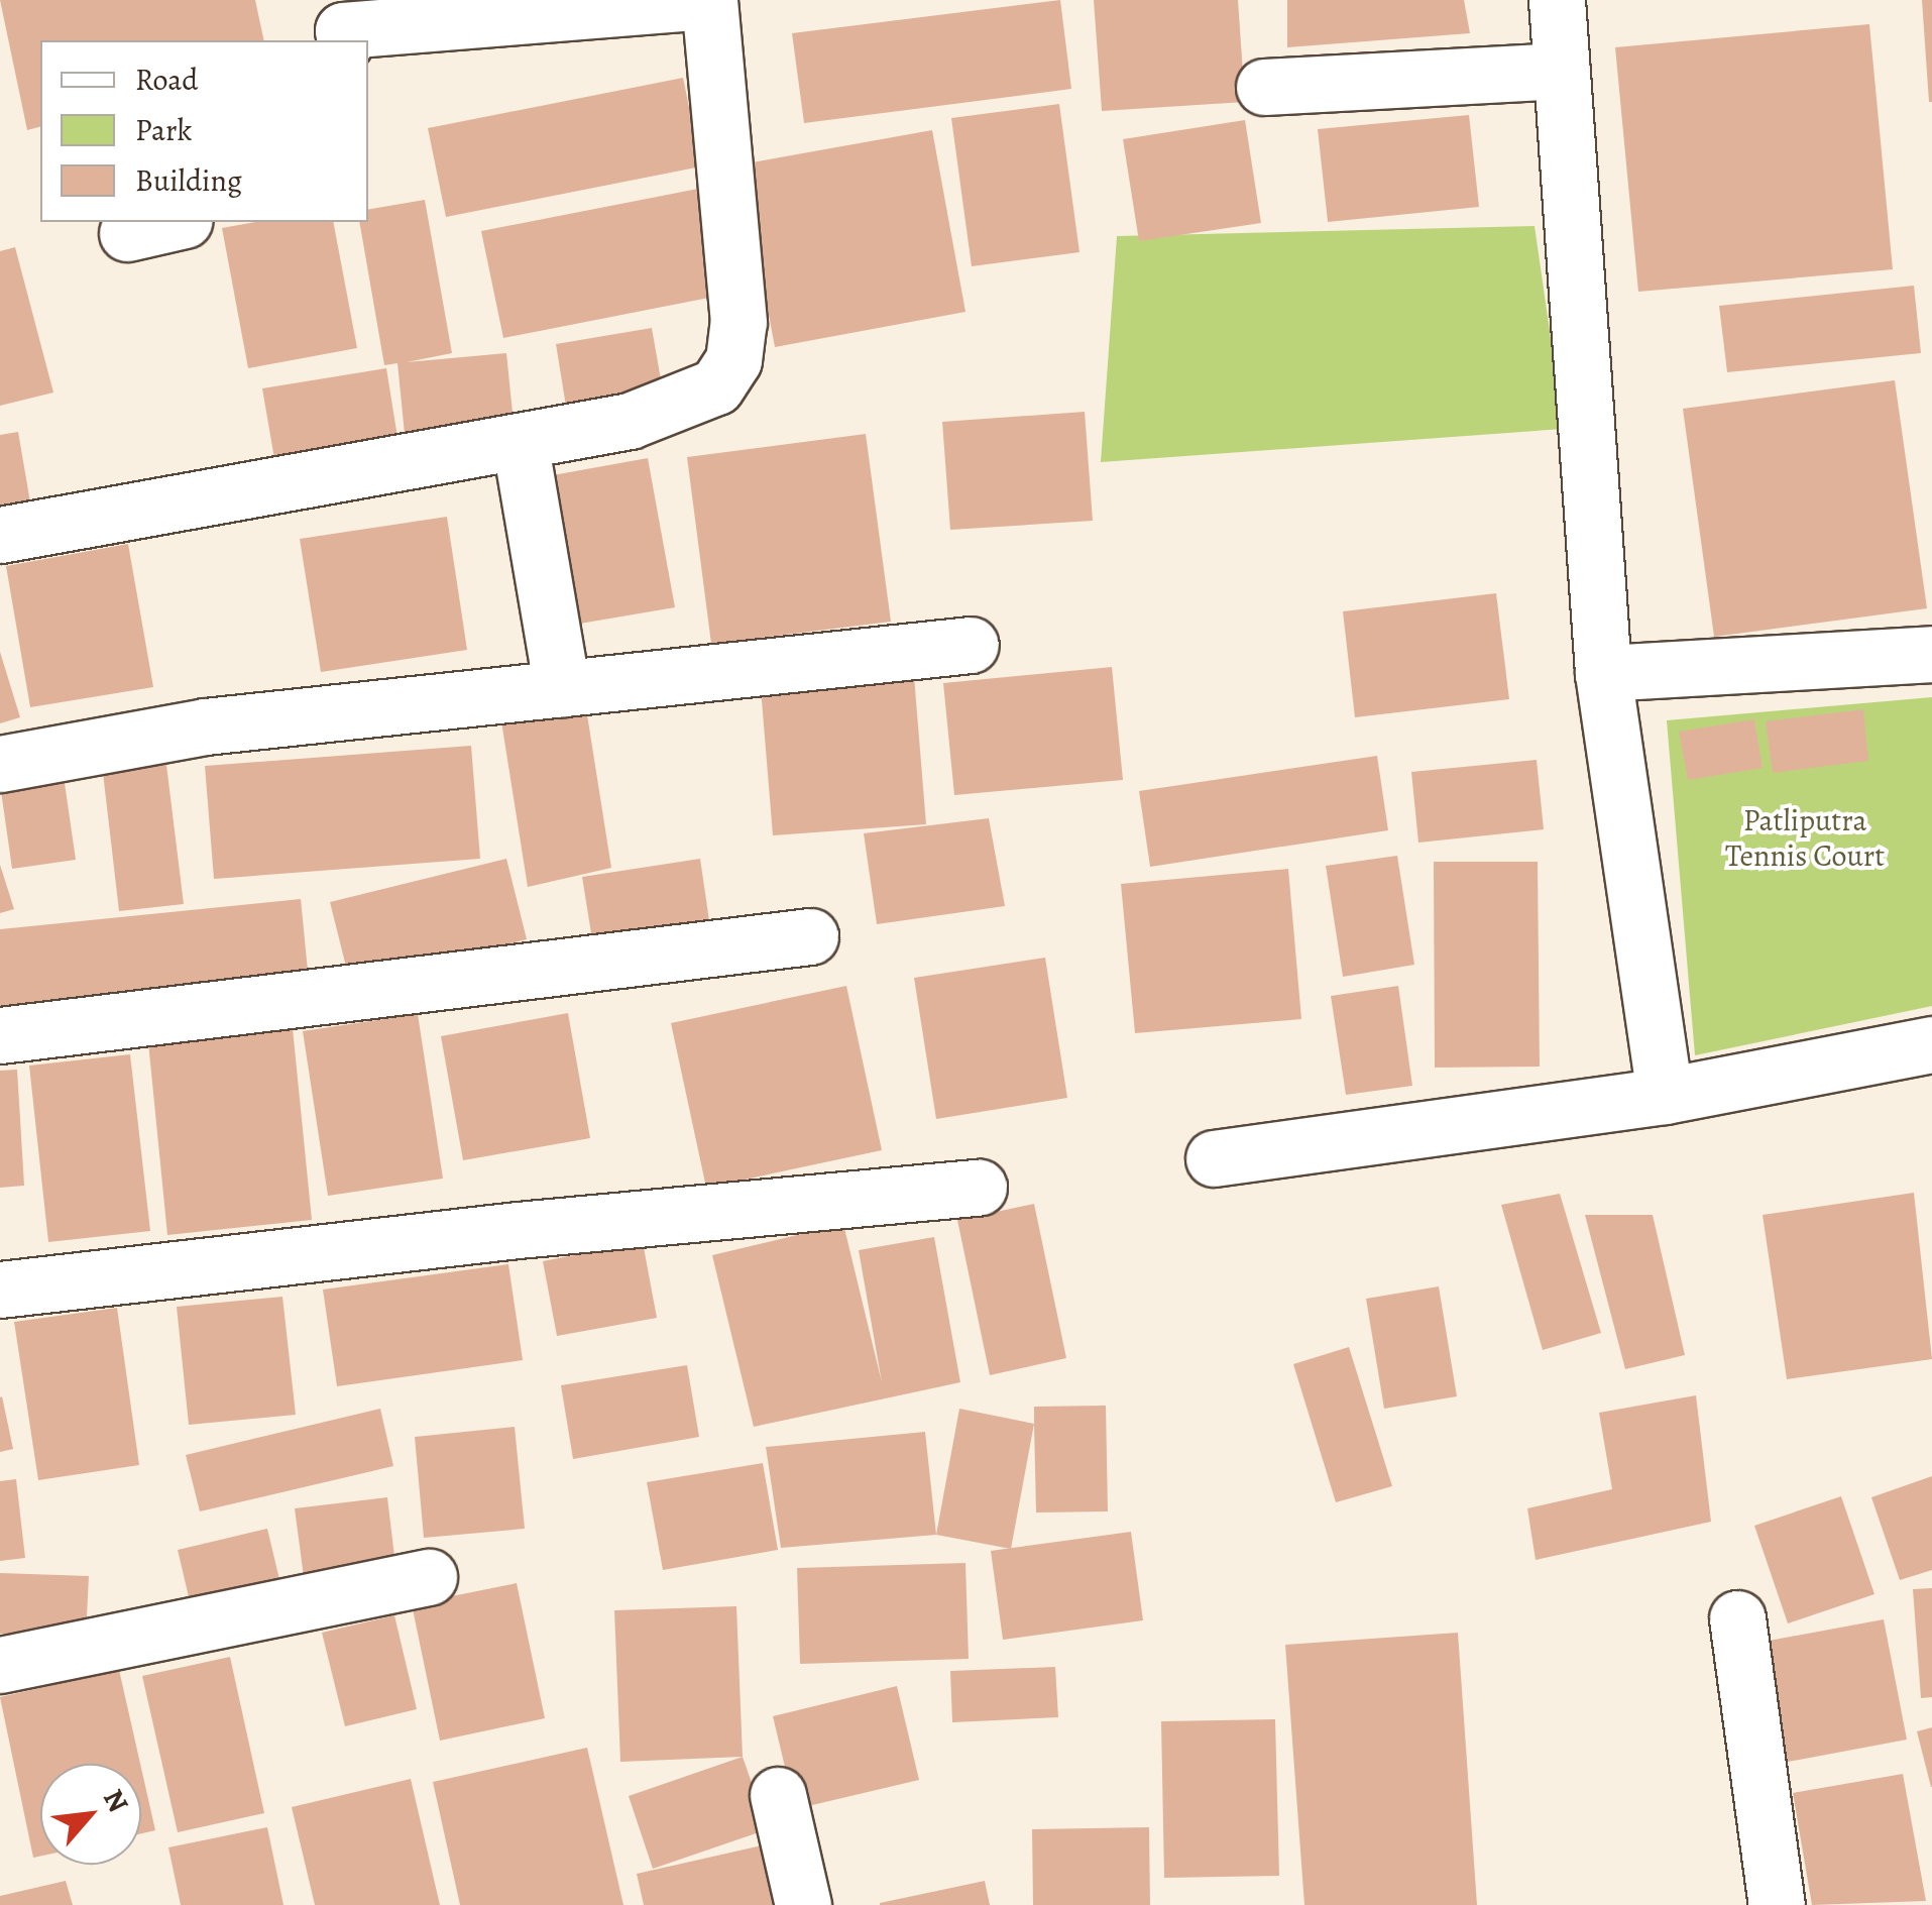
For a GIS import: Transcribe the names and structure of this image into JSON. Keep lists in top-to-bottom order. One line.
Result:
{"parks":["Patliputra Tennis Court"],"legend":["Road","Park","Building"],"north":"top right"}
